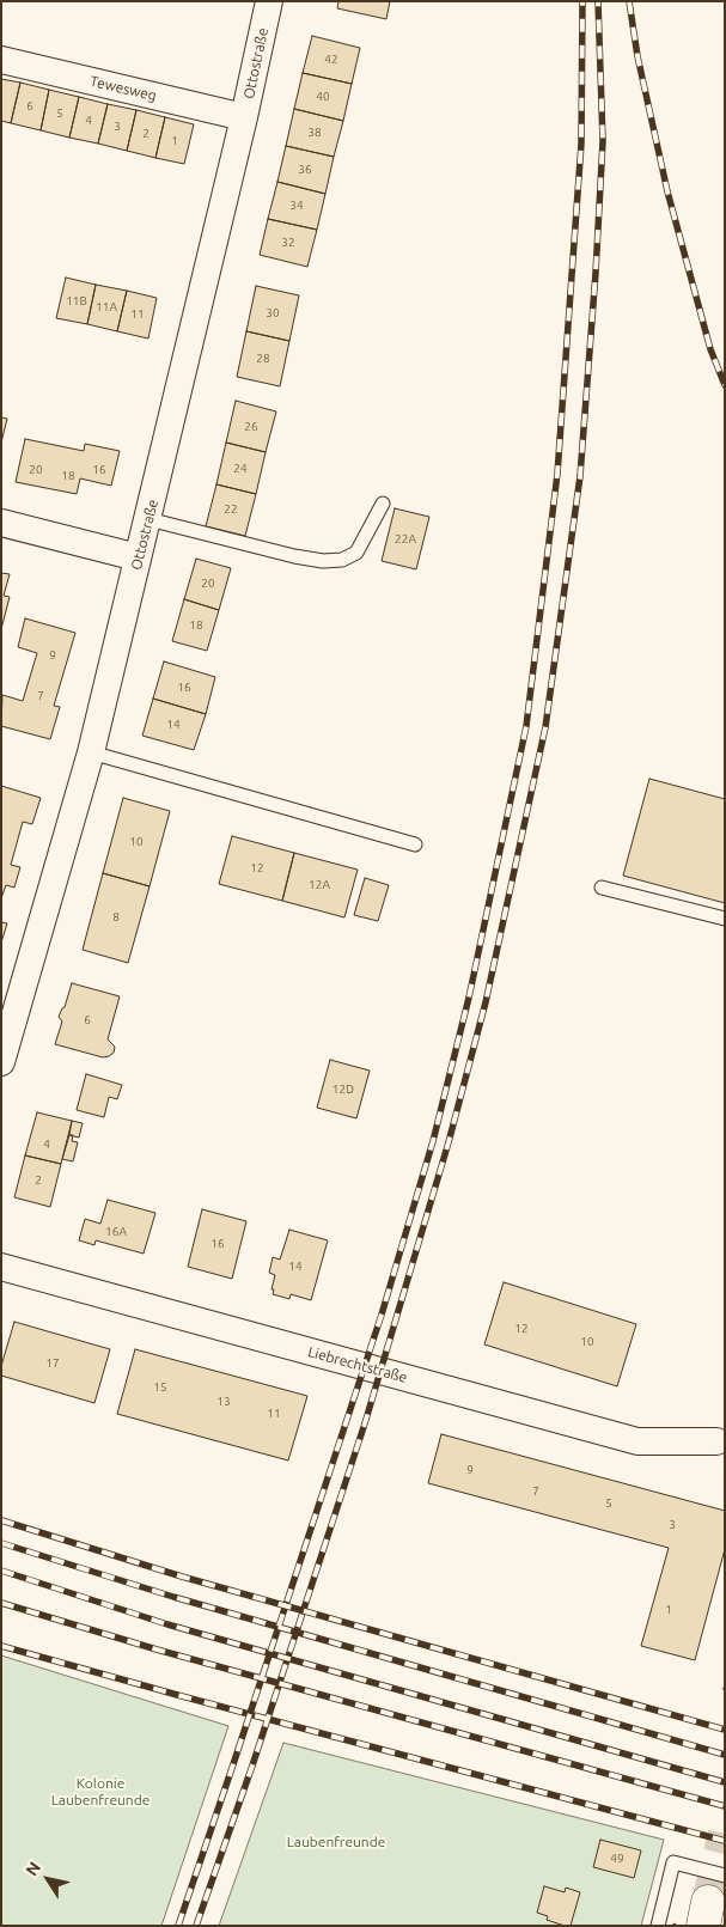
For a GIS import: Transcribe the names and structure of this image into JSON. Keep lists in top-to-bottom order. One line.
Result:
{"streets":{"street":["Ottostraße","Tewesweg","Liebrechtstraße"]},"crossings":[["Ottostraße","Tewesweg"]],"parks":["Kolonie Laubenfreunde","Laubenfreunde"],"house_numbers":["42","40","6","5","4","3","38","2","1","36","34","32","11B","11A","30","11","28","26","24","20","16","18","22","22A","20","18","9","16","7","14","10","12","12A","8","6","12D","4","2","16A","16","14","12","10","17","15","13","11","9","7","5","3","1","49"],"north":"top left"}
